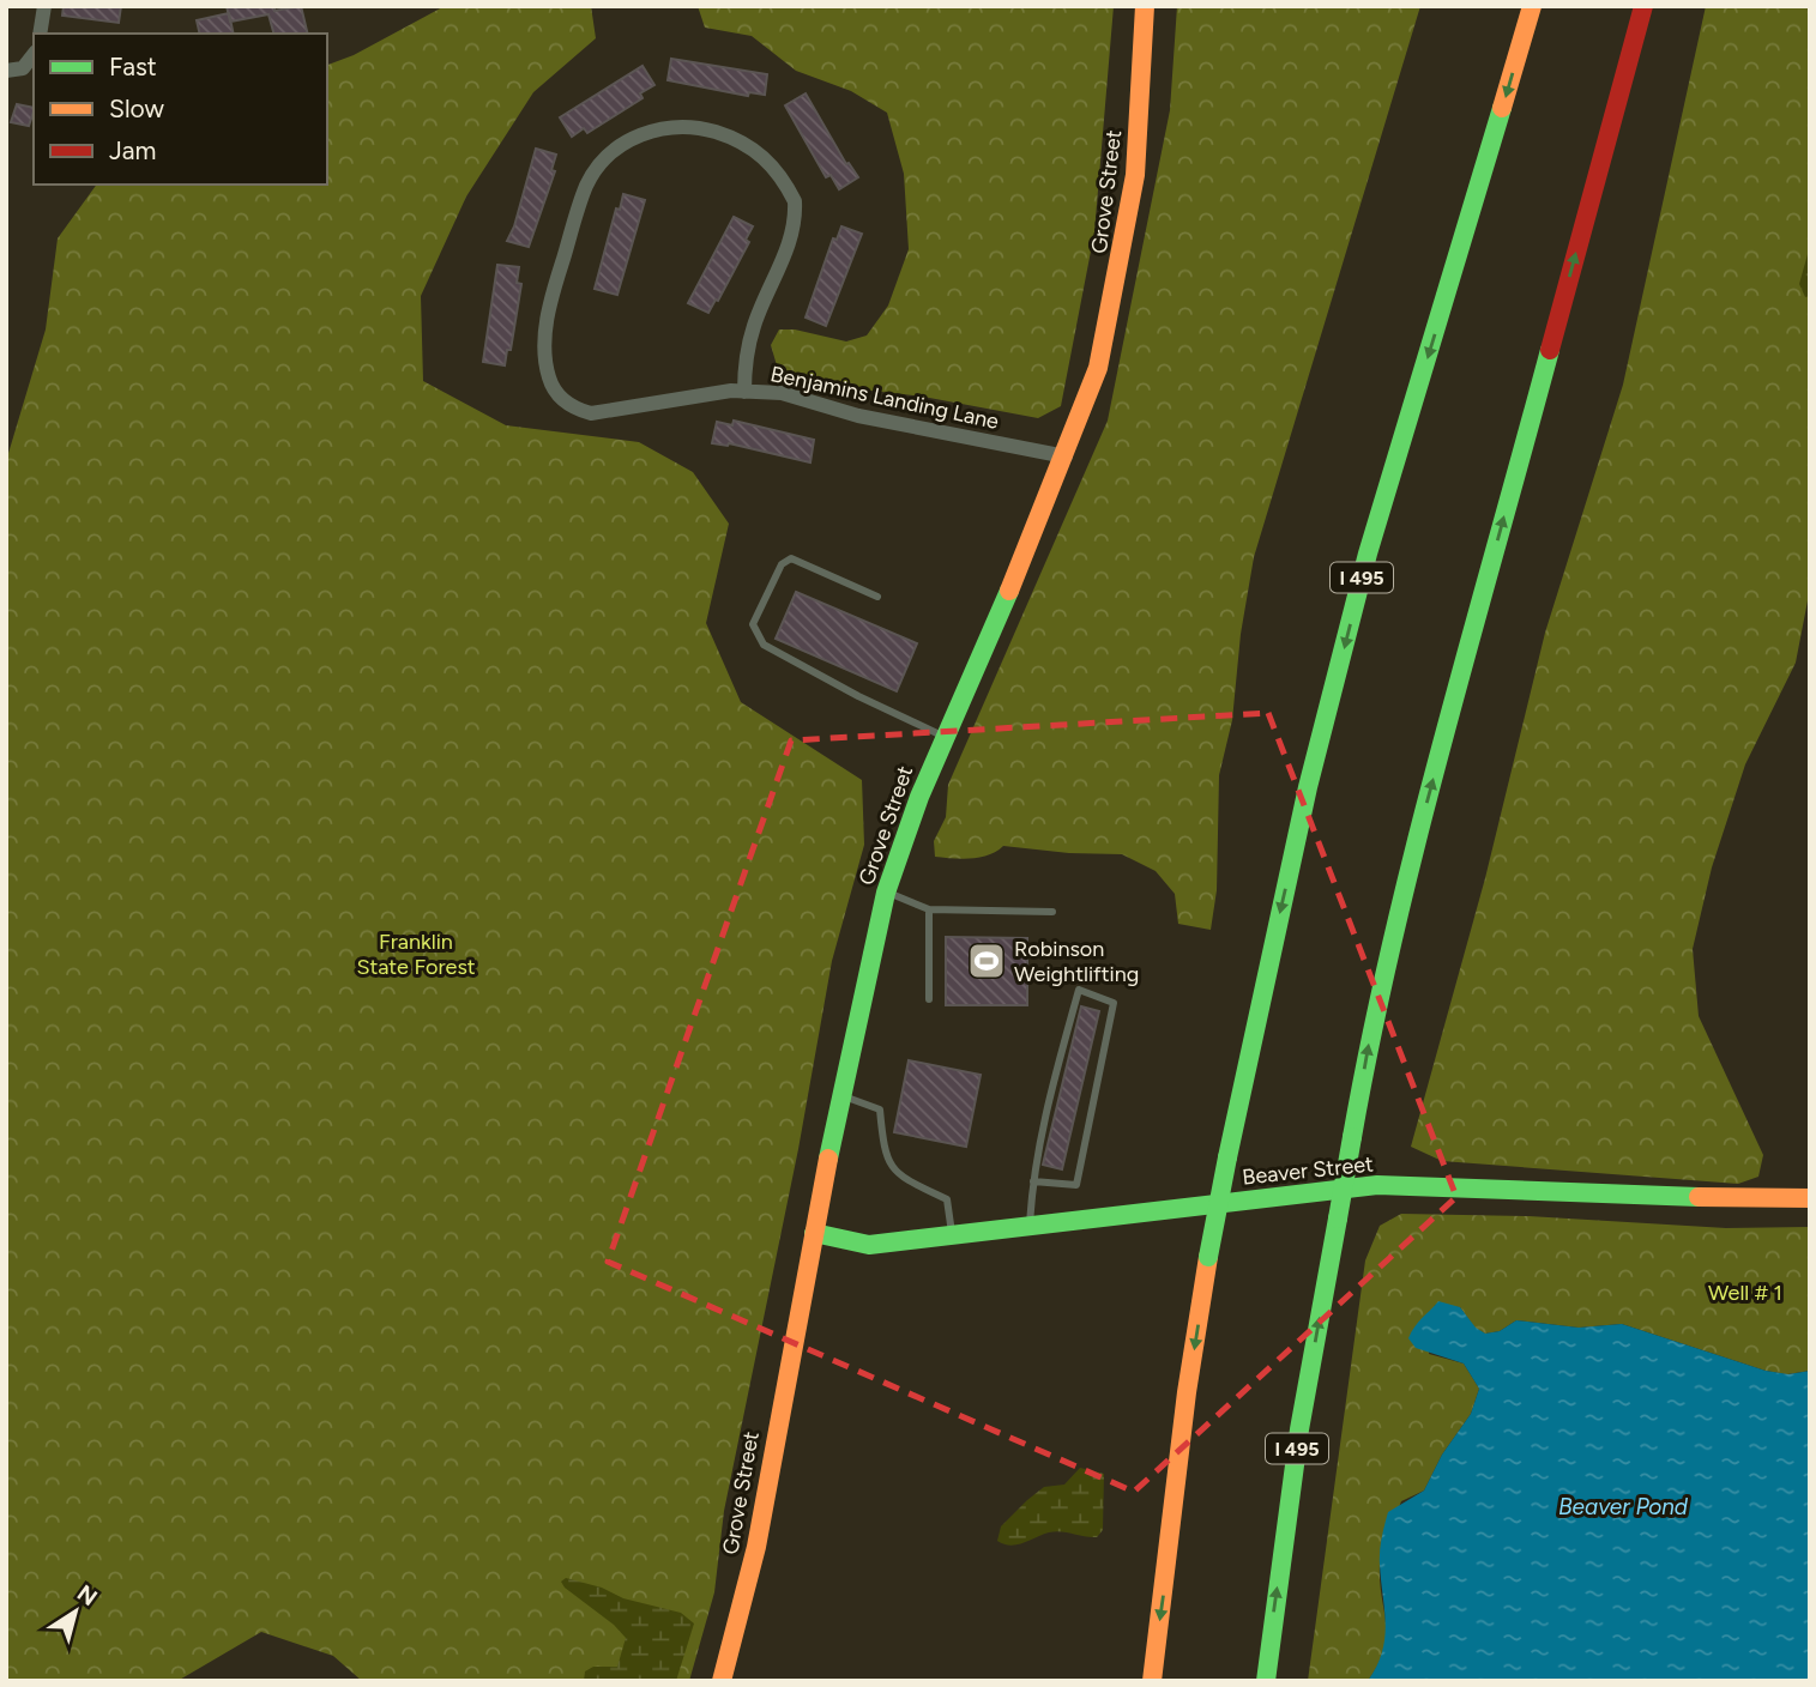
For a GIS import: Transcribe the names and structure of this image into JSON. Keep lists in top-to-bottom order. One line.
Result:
{"streets":{"main road":["Grove Street","I 495","Beaver Street"],"street":["Benjamins Landing Lane"]},"crossings":[["Grove Street","Benjamins Landing Lane"],["Grove Street","Beaver Street"]],"water":["Beaver Pond"],"parks":["Franklin State Forest","Well # 1"],"places":{"sports":["Robinson Weightlifting"]},"legend":["Fast","Slow","Jam"],"north":"top right"}
